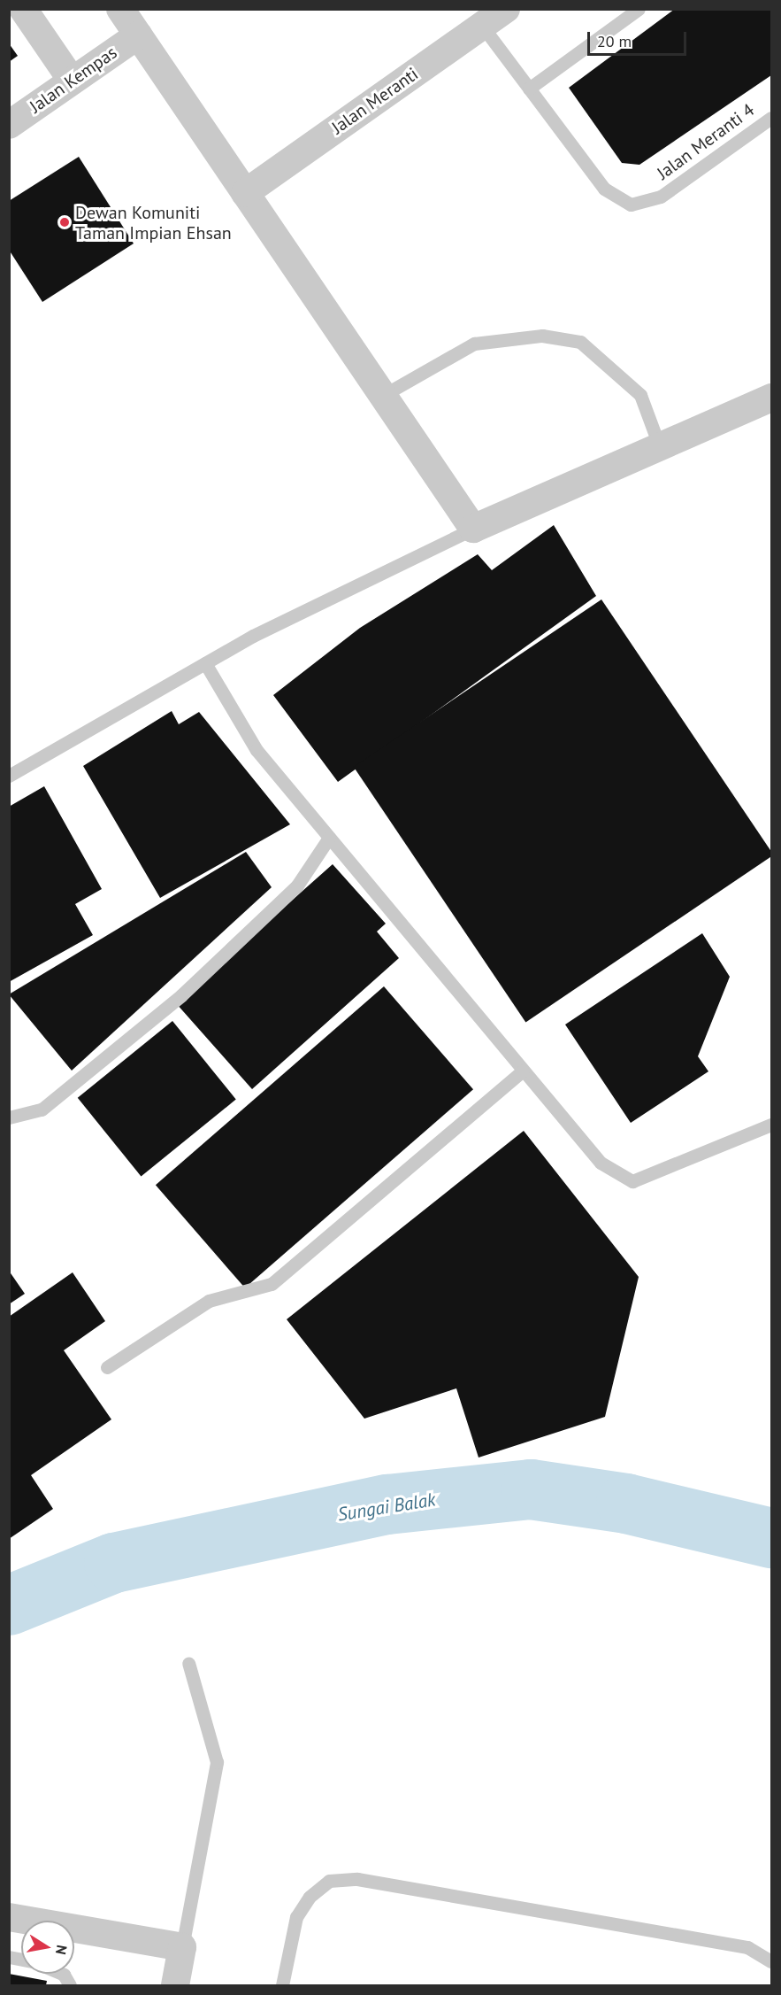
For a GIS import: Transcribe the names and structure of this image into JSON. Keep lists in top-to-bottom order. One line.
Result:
{"streets":{"street":["Jalan Kempas","Jalan Meranti"],"lane":["Jalan Meranti 4"]},"water":["Sungai Balak"],"places":["Dewan Komuniti Taman Impian Ehsan"],"scale_bar":"20 m","north":"right"}
